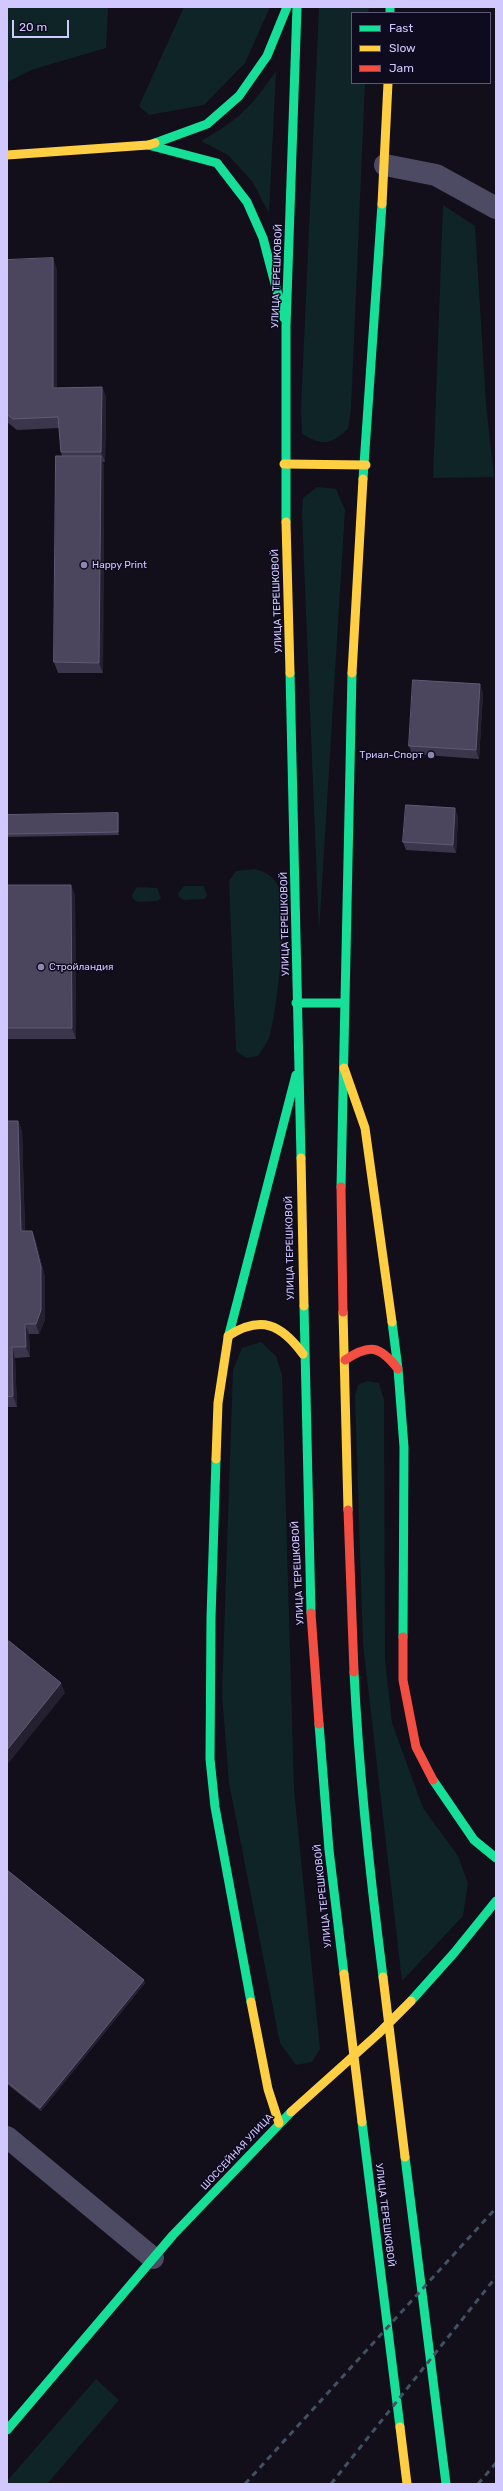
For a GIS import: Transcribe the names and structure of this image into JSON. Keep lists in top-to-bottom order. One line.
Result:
{"streets":{"main road":["УЛИЦА ТЕРЕШКОВОЙ","ШОССЕЙНАЯ УЛИЦА"]},"places":["Happy Print","Триал-Спорт","Стройландия"],"legend":["Fast","Slow","Jam"],"scale_bar":"20 m"}
